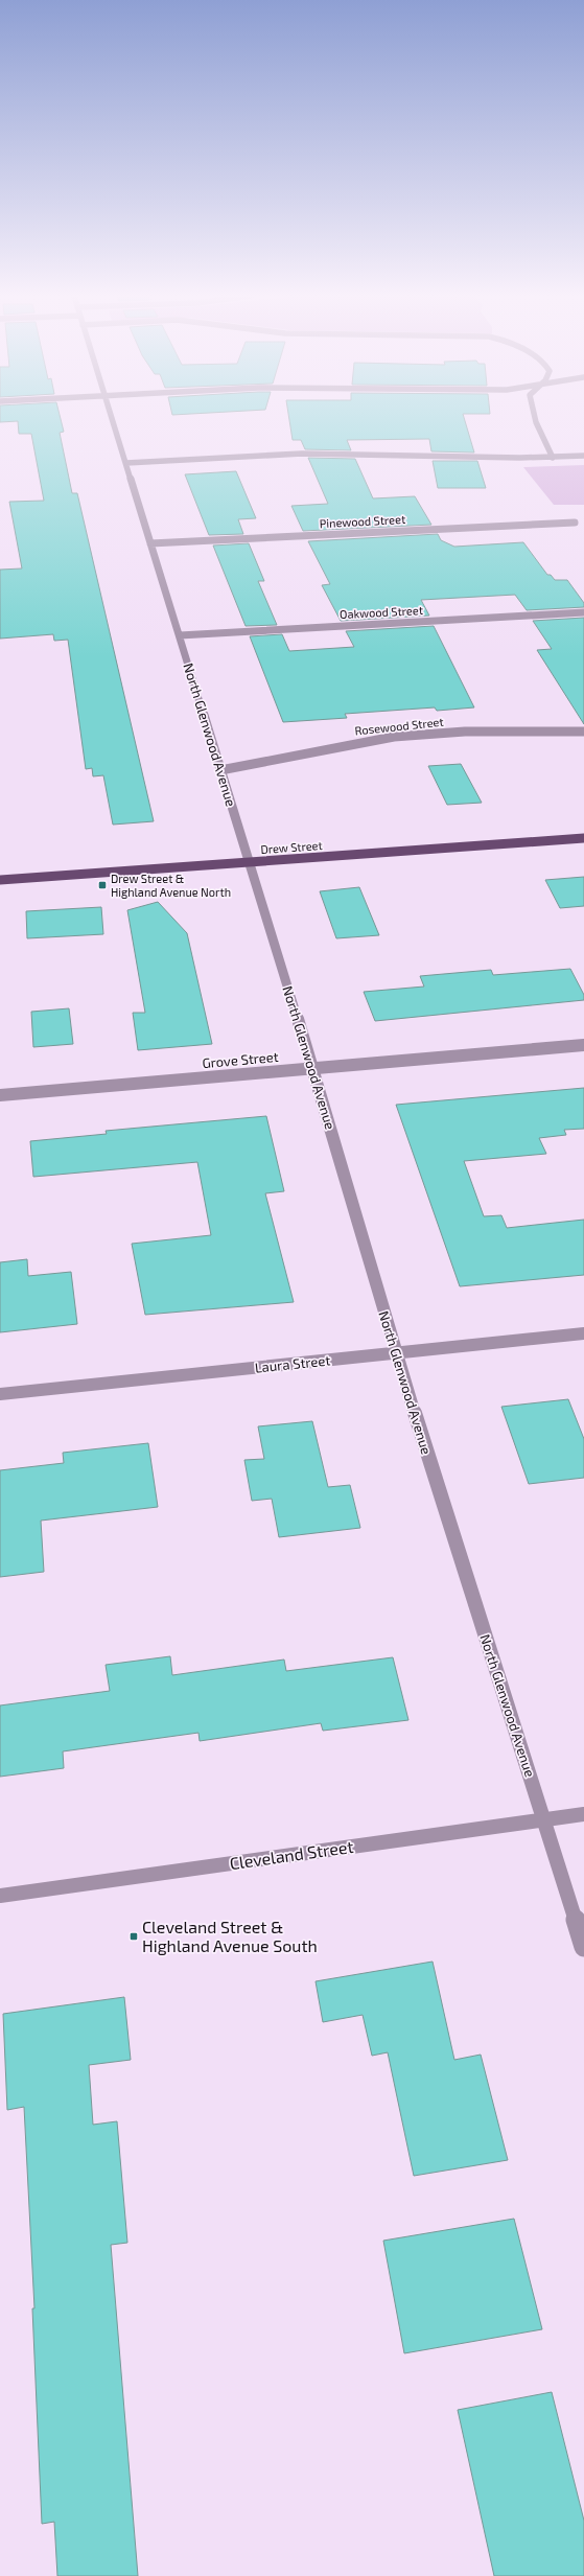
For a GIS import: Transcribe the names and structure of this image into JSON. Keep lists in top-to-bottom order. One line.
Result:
{"streets":{"main road":["Drew Street"],"street":["Pinewood Street","Oakwood Street","Rosewood Street","North Glenwood Avenue","Grove Street","Laura Street","Cleveland Street"]},"crossings":[["Pinewood Street","North Glenwood Avenue"],["Oakwood Street","North Glenwood Avenue"],["Rosewood Street","North Glenwood Avenue"],["North Glenwood Avenue","Drew Street"],["North Glenwood Avenue","Grove Street"],["North Glenwood Avenue","Laura Street"],["North Glenwood Avenue","Cleveland Street"]],"places":{"transit":["Drew Street & Highland Avenue North","Cleveland Street & Highland Avenue South"]}}
